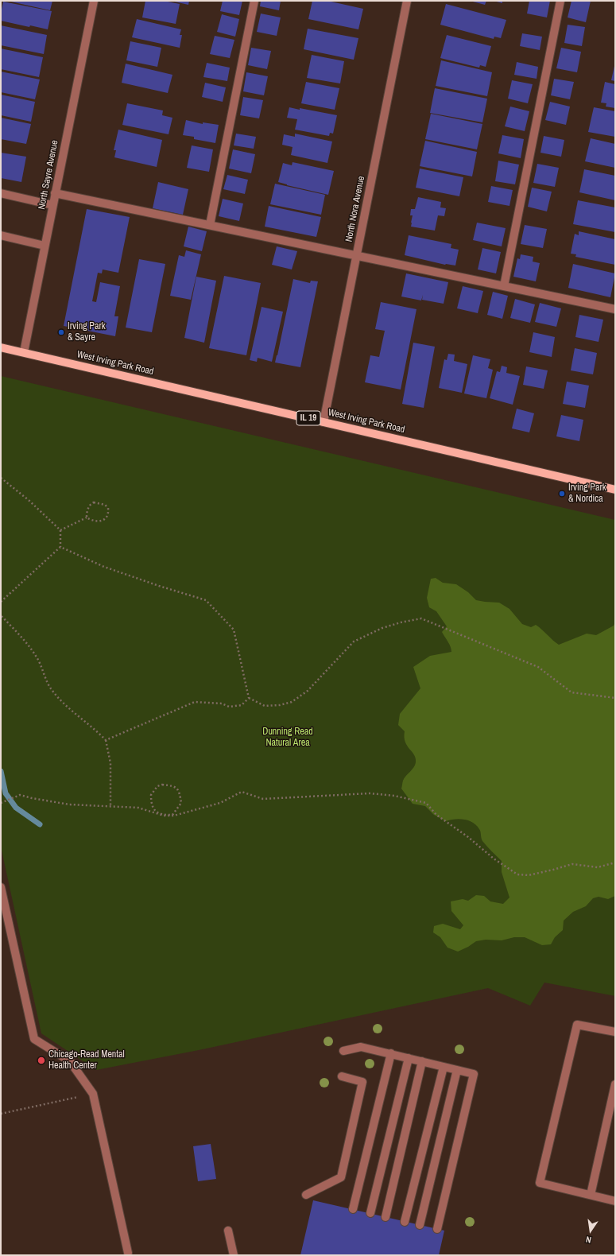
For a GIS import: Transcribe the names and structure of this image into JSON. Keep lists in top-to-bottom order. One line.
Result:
{"streets":{"main road":["West Irving Park Road","IL 19"],"street":["North Sayre Avenue","North Nora Avenue"]},"crossings":[["North Sayre Avenue","West Irving Park Road"],["North Nora Avenue","West Irving Park Road"]],"parks":["Dunning Read Natural Area"],"places":["Irving Park & Sayre","Irving Park & Nordica","Chicago-Read Mental Health Center"],"north":"bottom"}
